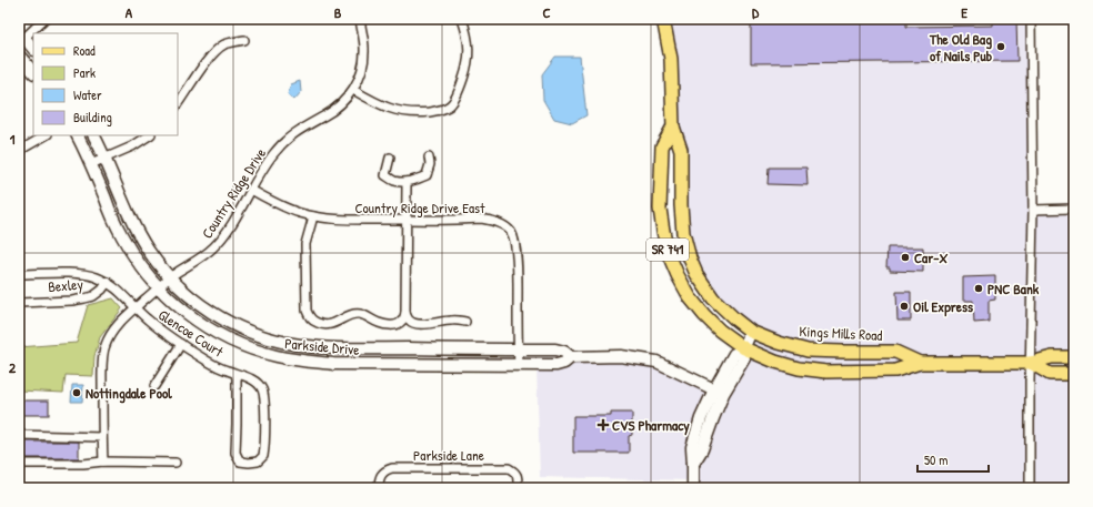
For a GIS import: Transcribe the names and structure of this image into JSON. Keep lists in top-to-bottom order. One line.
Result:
{"streets":{"main road":["SR 741","Kings Mills Road"],"street":["Country Ridge Drive","Country Ridge Drive East","Bexley","Glencoe Court","Parkside Drive","Parkside Lane"]},"crossings":[["Country Ridge Drive","Country Ridge Drive East"],["Country Ridge Drive","Bexley"],["Country Ridge Drive","Glencoe Court"],["Country Ridge Drive","Parkside Drive"],["Country Ridge Drive East","Parkside Drive"],["SR 741","Kings Mills Road"],["Bexley","Glencoe Court"]],"places":{"other":["The Old Bag of Nails Pub","Car-X","PNC Bank","Oil Express","Nottingdale Pool"],"health":["CVS Pharmacy"]},"legend":["Road","Park","Water","Building"],"scale_bar":"50 m","grid":{"columns":["A","B","C","D","E"],"rows":["1","2"]}}
